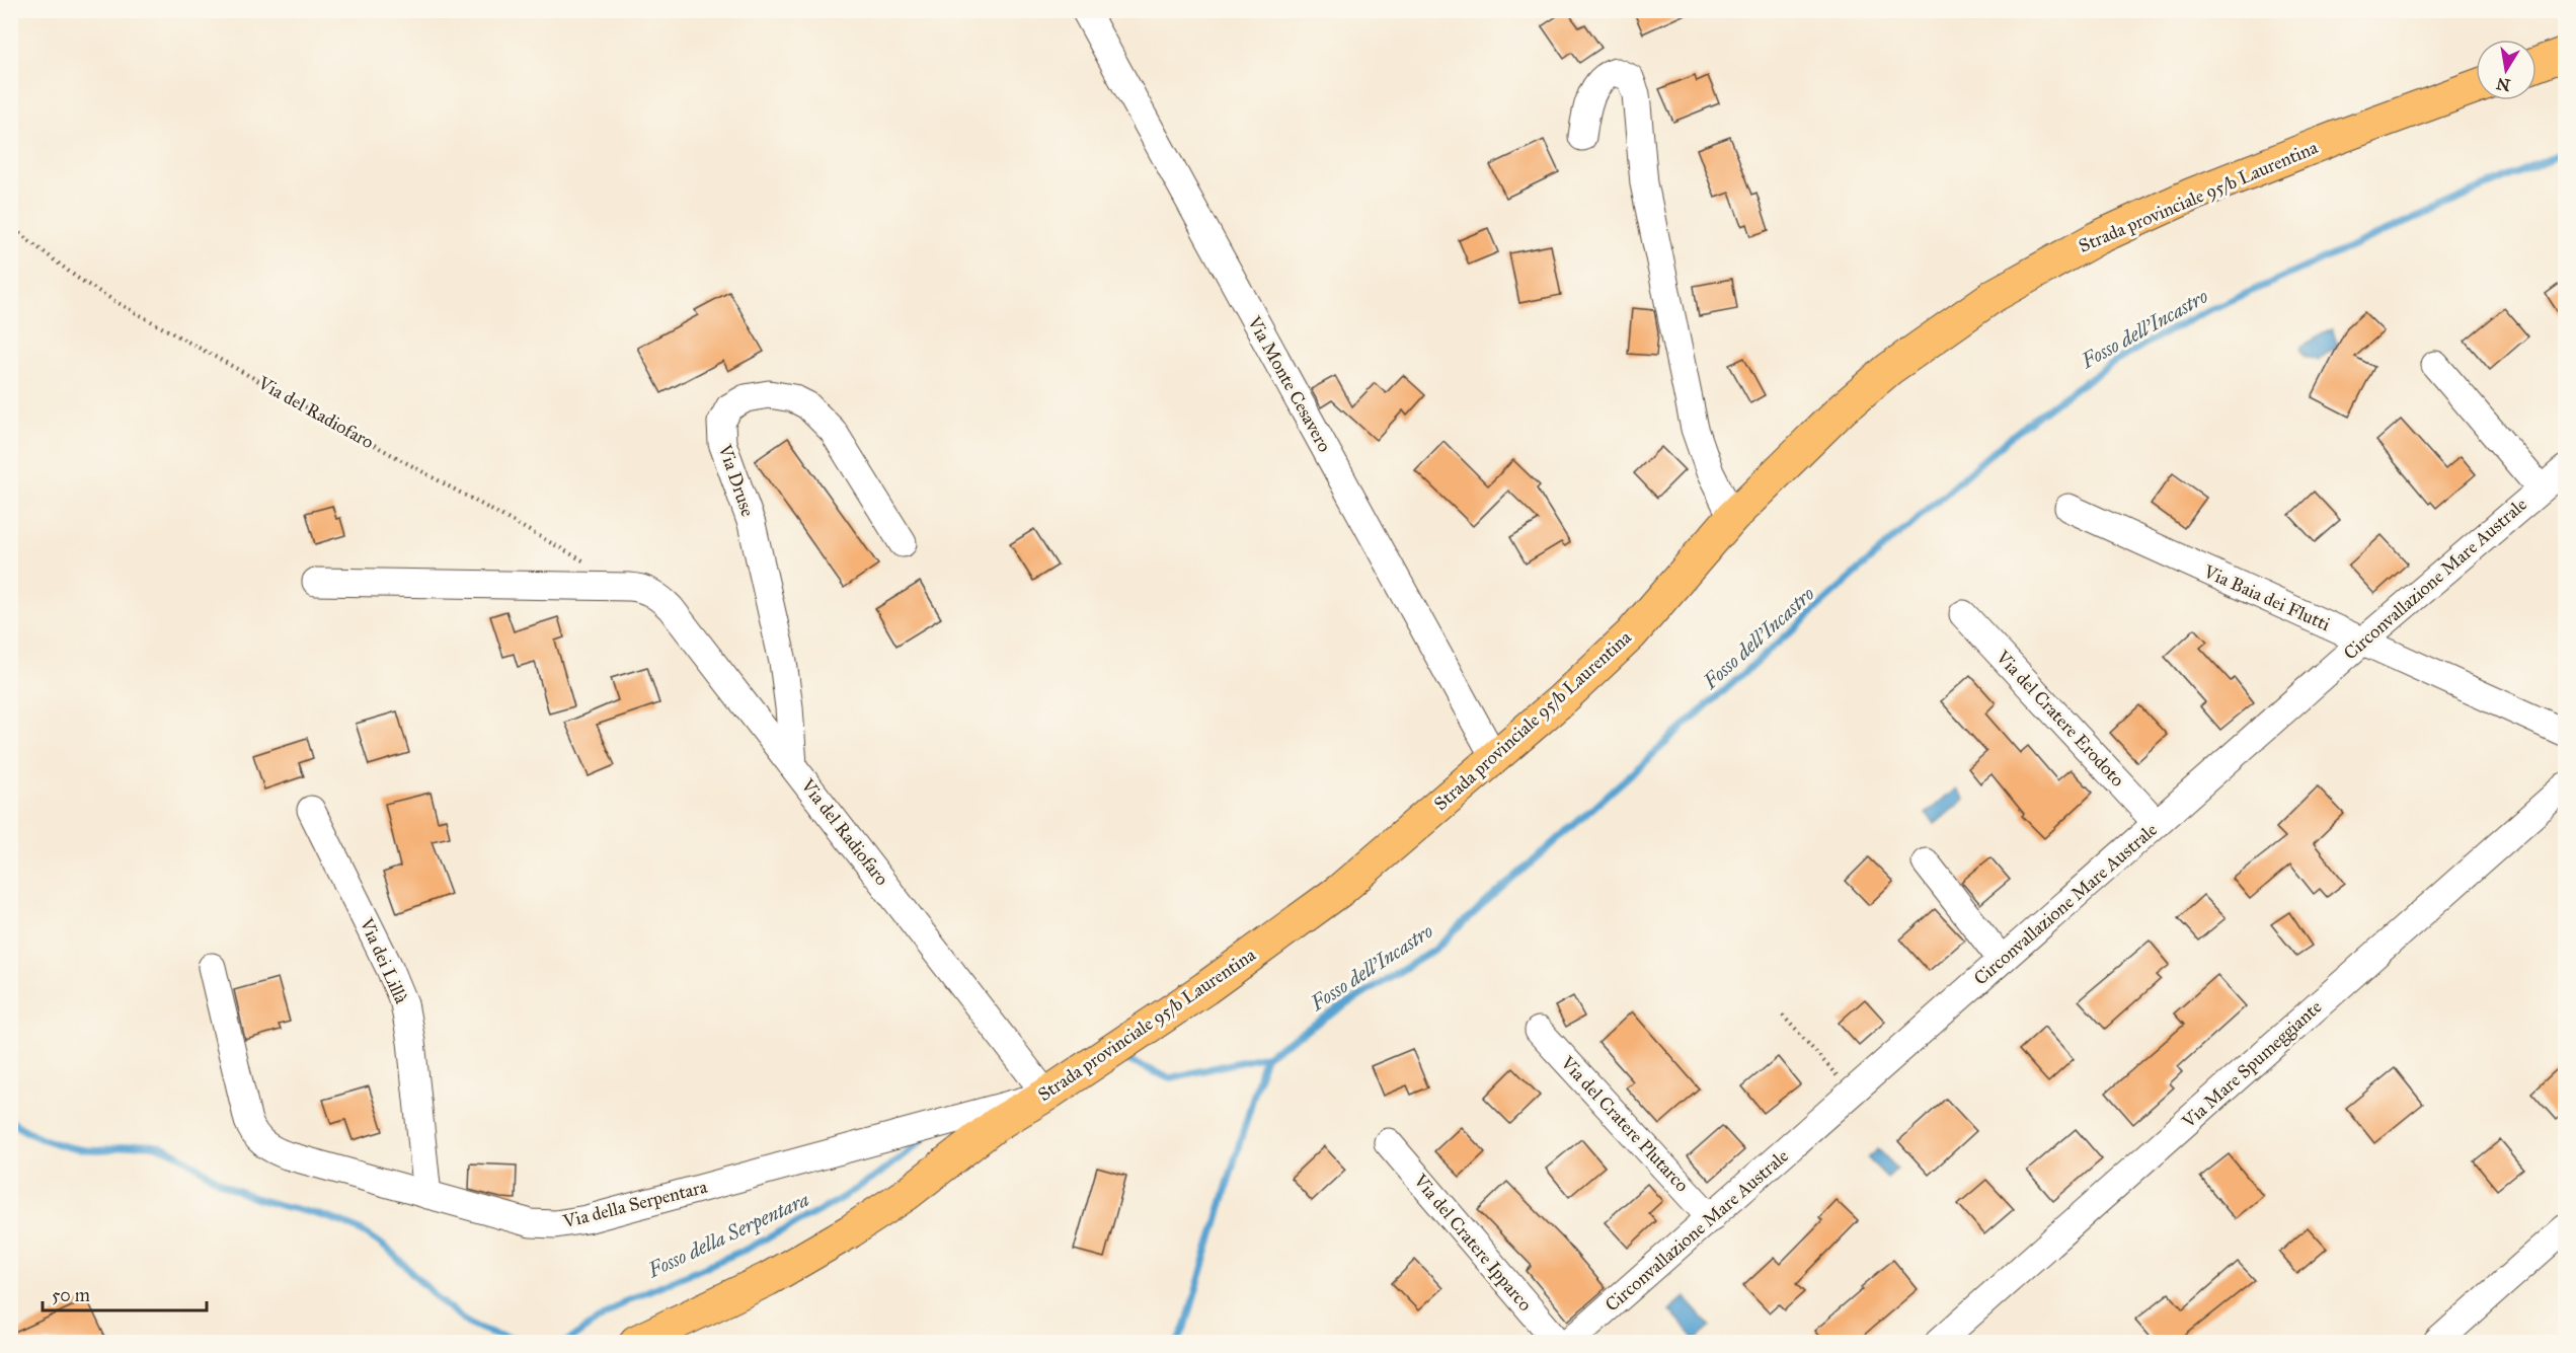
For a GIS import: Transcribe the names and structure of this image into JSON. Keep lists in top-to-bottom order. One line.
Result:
{"streets":{"main road":["Strada provinciale 95/b Laurentina"],"street":["Via Monte Cesavero","Via del Radiofaro","Via Druse","Circonvallazione Mare Australe","Via Baia dei Flutti","Via del Cratere Erodoto","Via dei Lillà","Via Mare Spumeggiante","Via del Cratere Plutarco","Via della Serpentara","Via del Cratere Ipparco"]},"crossings":[["Strada provinciale 95/b Laurentina","Via Monte Cesavero"],["Strada provinciale 95/b Laurentina","Via del Radiofaro"],["Strada provinciale 95/b Laurentina","Via della Serpentara"],["Via del Radiofaro","Via Druse"],["Via del Radiofaro","Via della Serpentara"],["Circonvallazione Mare Australe","Via Baia dei Flutti"],["Circonvallazione Mare Australe","Via del Cratere Erodoto"],["Circonvallazione Mare Australe","Via del Cratere Plutarco"],["Via dei Lillà","Via della Serpentara"]],"water":["Fosso dell'Incastro","Fosso della Serpentara"],"scale_bar":"50 m","north":"bottom"}
